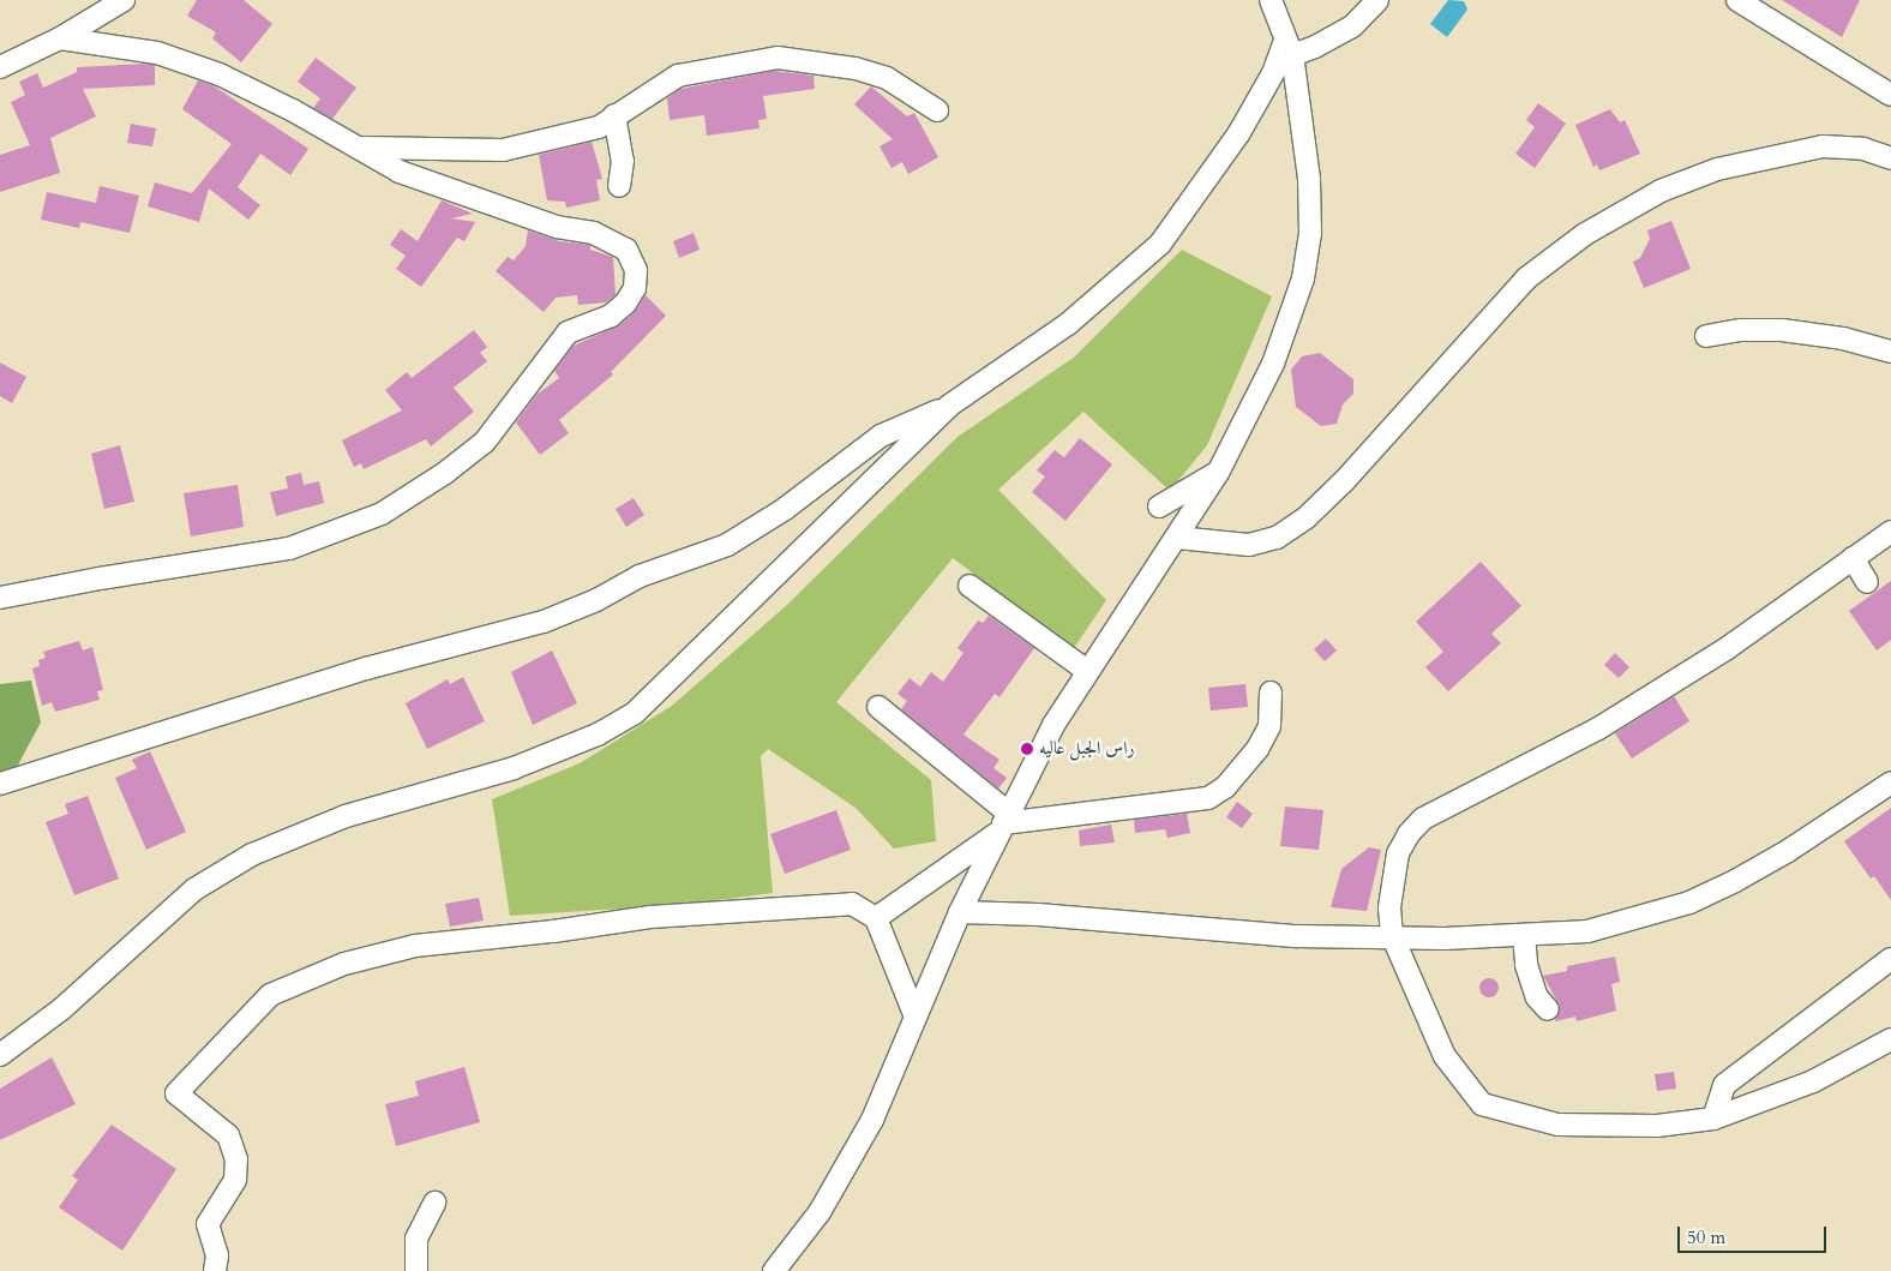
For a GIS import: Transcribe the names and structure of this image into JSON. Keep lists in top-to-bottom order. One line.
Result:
{"places":["راس الجبل عاليه"],"scale_bar":"50 m"}
